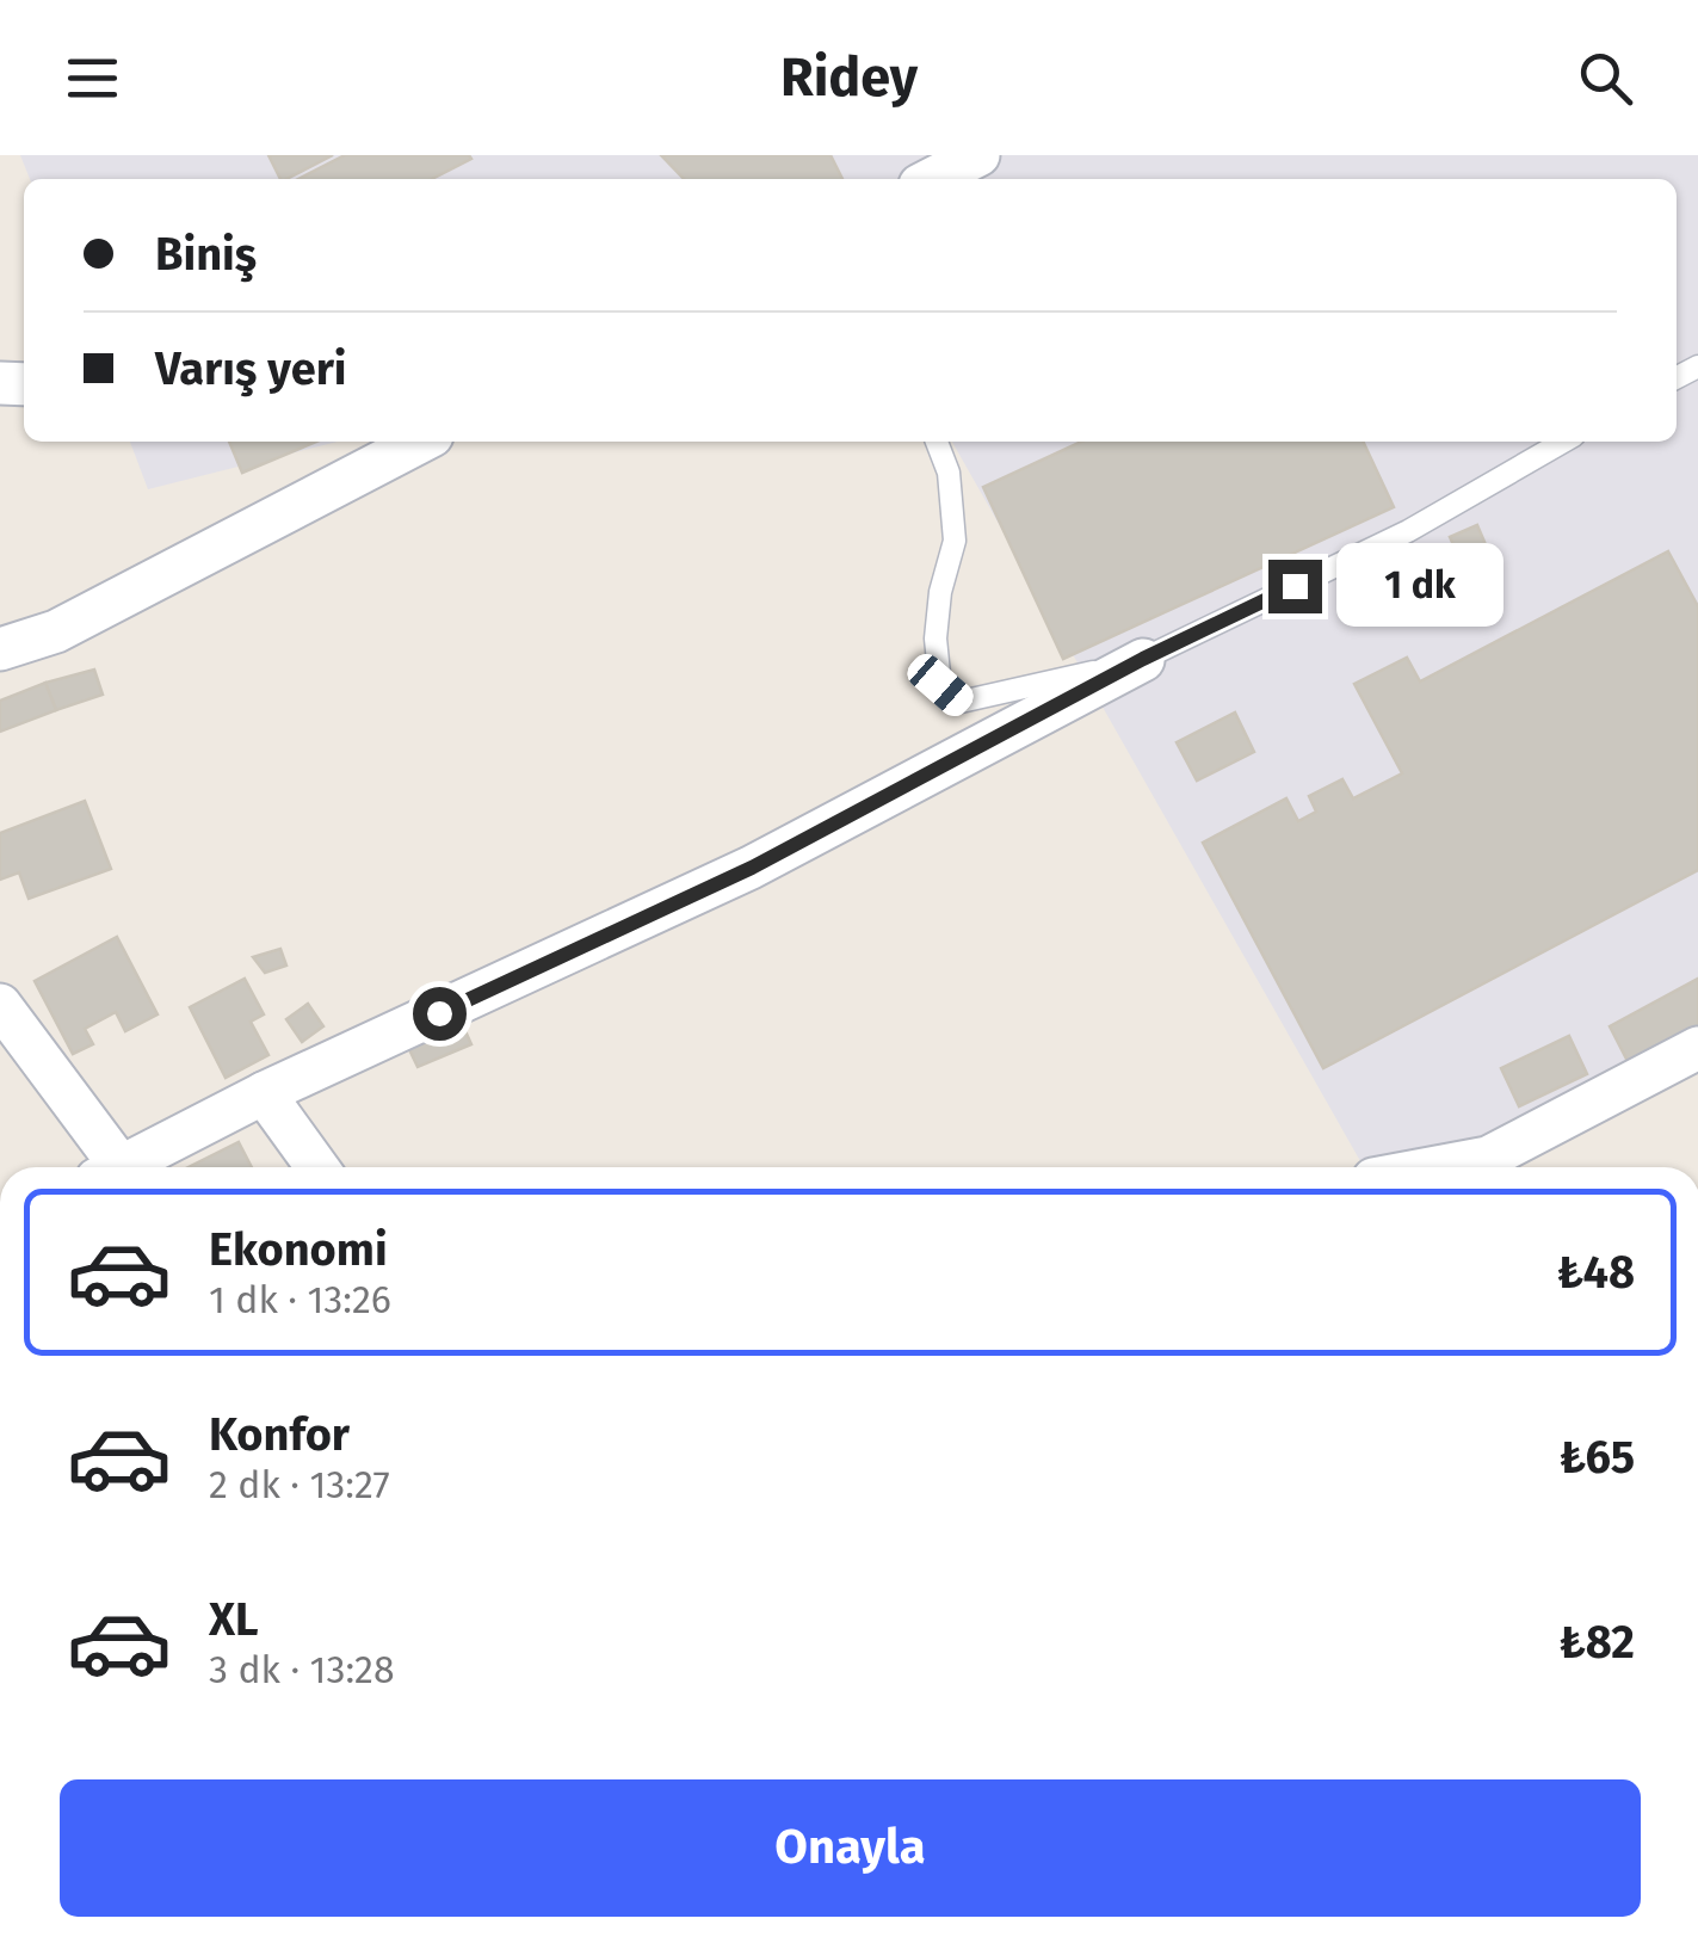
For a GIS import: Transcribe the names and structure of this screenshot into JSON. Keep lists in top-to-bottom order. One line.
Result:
{"page":{"header":"Ridey","banner":["Biniş","Varış yeri"],"bubble":"1 dk","list":[{"name":"Ekonomi","note":"1 dk · 13:26","value":"₺48"},{"name":"Konfor","note":"2 dk · 13:27","value":"₺65"},{"name":"XL","note":"3 dk · 13:28","value":"₺82"}],"buttons":"Onayla"}}
